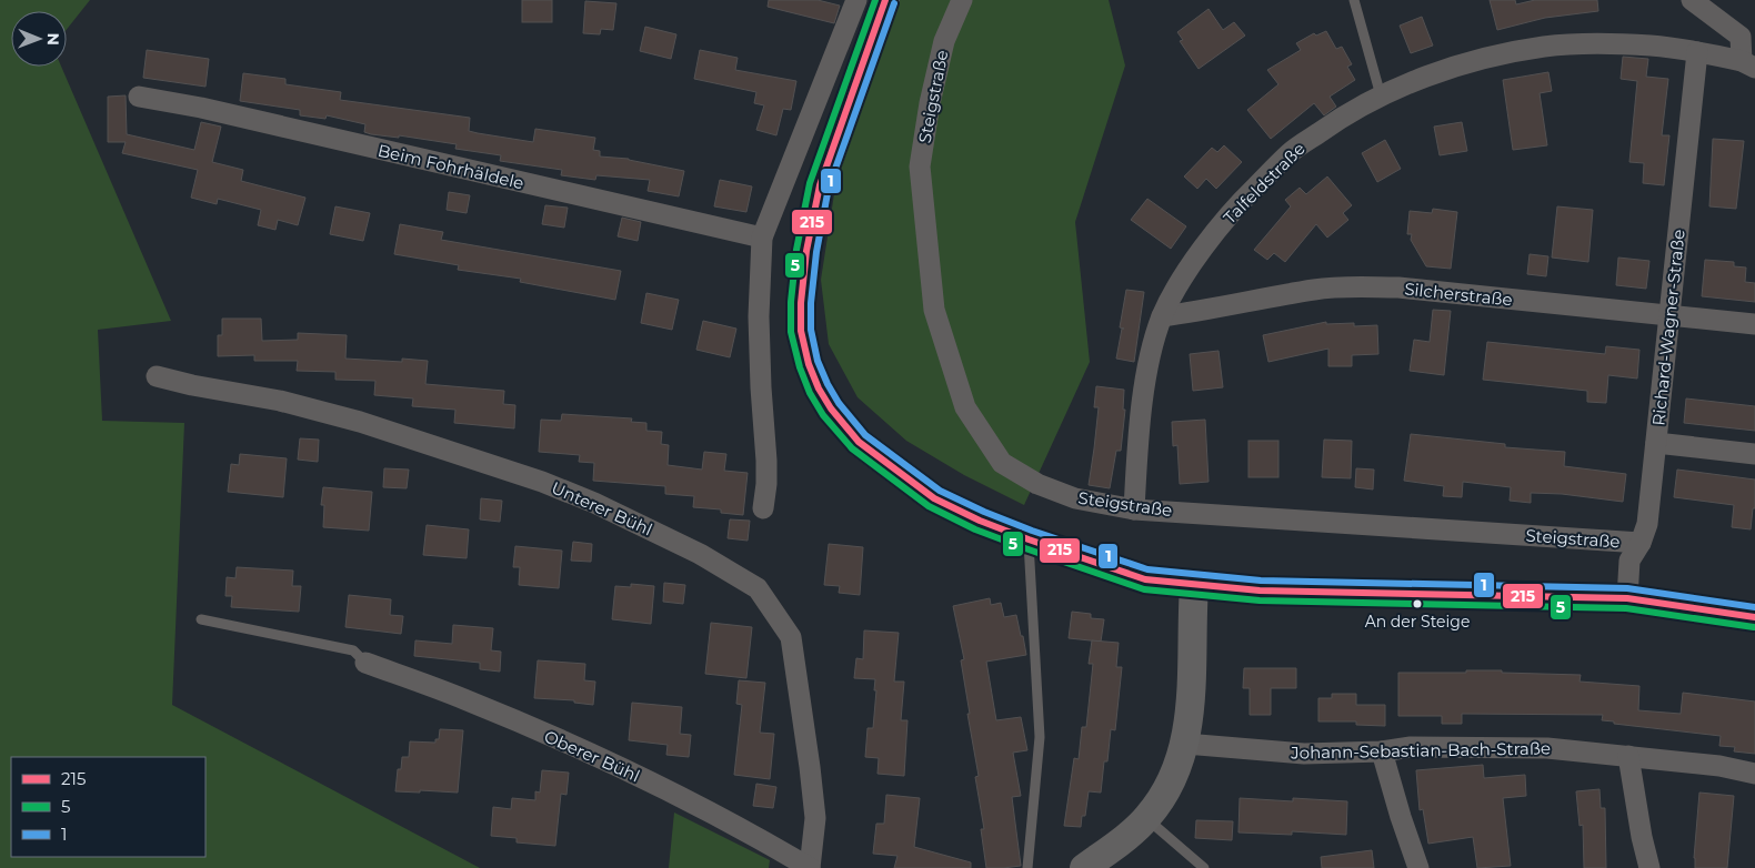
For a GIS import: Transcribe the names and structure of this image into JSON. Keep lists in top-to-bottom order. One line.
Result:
{"streets":{"street":["Steigstraße","Beim Fohrhäldele","Talfeldstraße","Silcherstraße","Richard-Wagner-Straße","Unterer Bühl","Johann-Sebastian-Bach-Straße","Oberer Bühl"]},"crossings":[["Steigstraße","Talfeldstraße"],["Steigstraße","Richard-Wagner-Straße"],["Talfeldstraße","Silcherstraße"],["Talfeldstraße","Richard-Wagner-Straße"],["Silcherstraße","Richard-Wagner-Straße"],["Unterer Bühl","Oberer Bühl"]],"places":["An der Steige"],"lines":["transit line 215","transit line 5","transit line 1"],"legend":["215","5","1"],"north":"right"}
